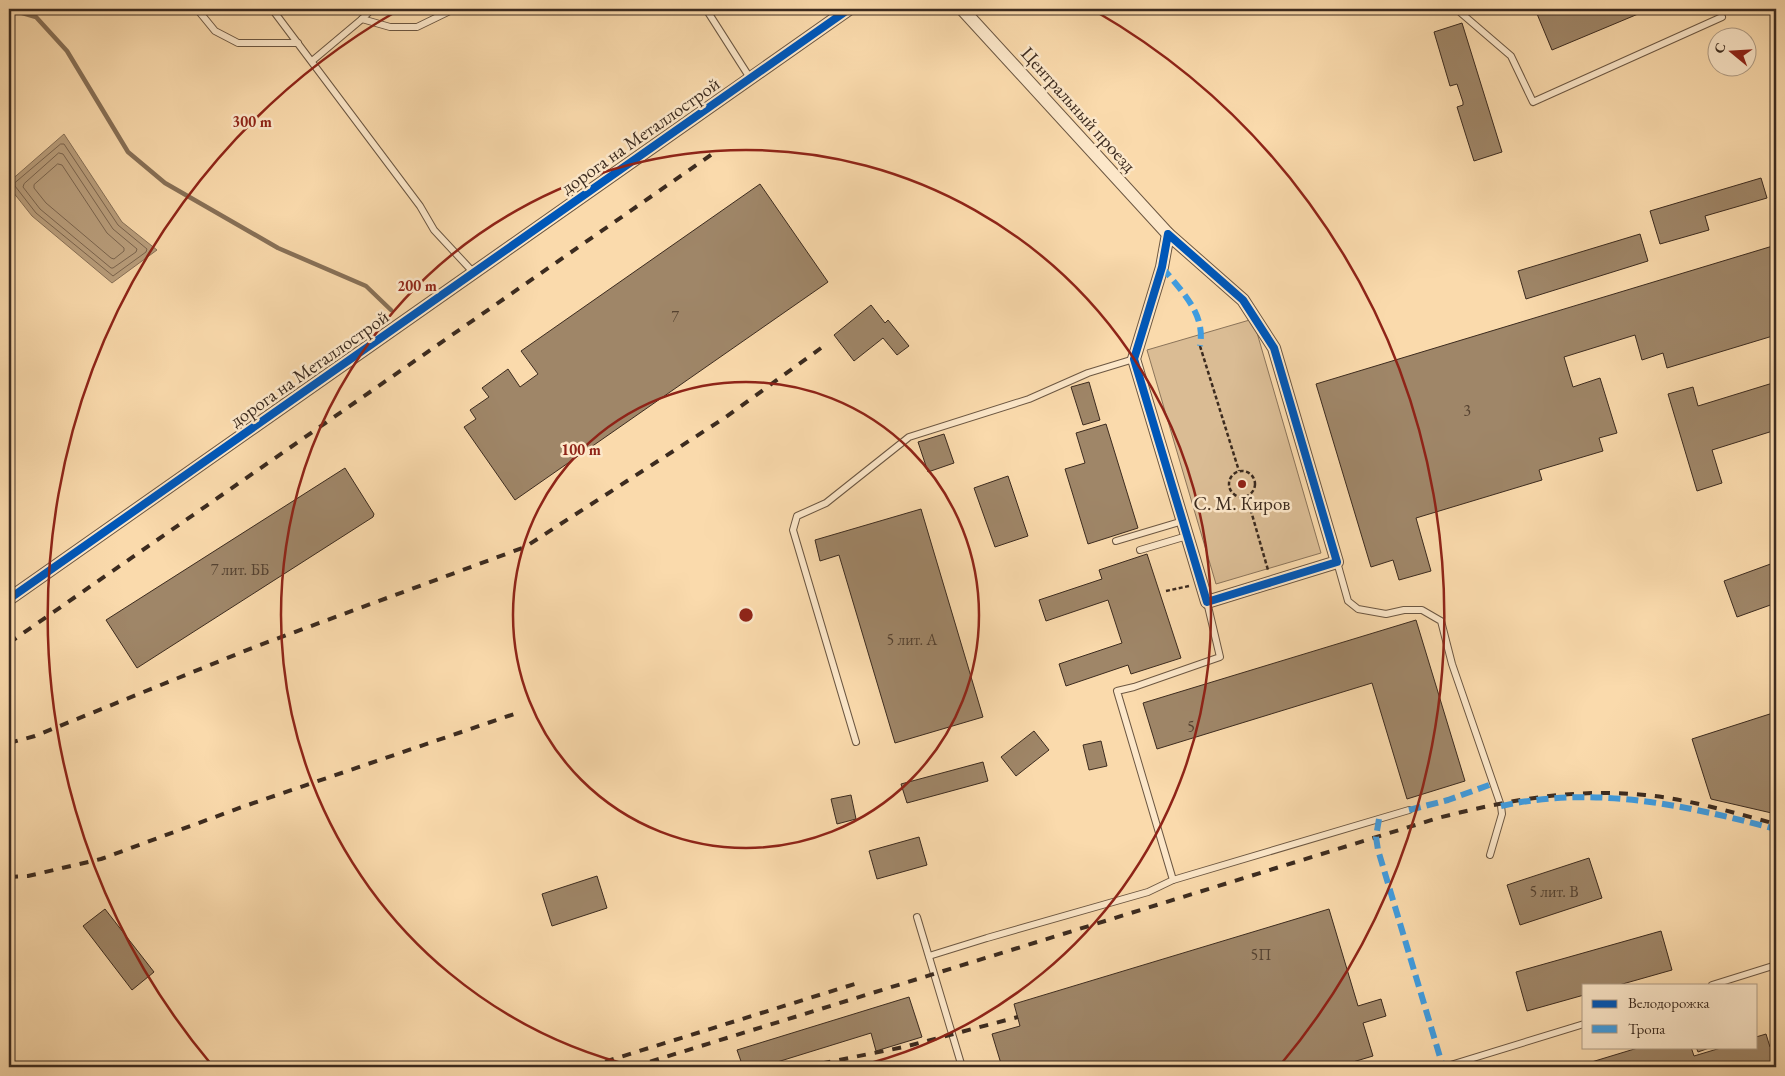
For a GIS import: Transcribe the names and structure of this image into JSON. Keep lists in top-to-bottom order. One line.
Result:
{"streets":{"street":["Центральный проезд","дорога на Металлострой"]},"places":["С. М. Киров"],"house_numbers":["7","3","7 лит. ББ","5 лит. А","5","5 лит. В","5П"],"legend":["Велодорожка","Тропа"],"north":"left","rings":["300 m","200 m","100 m"]}
